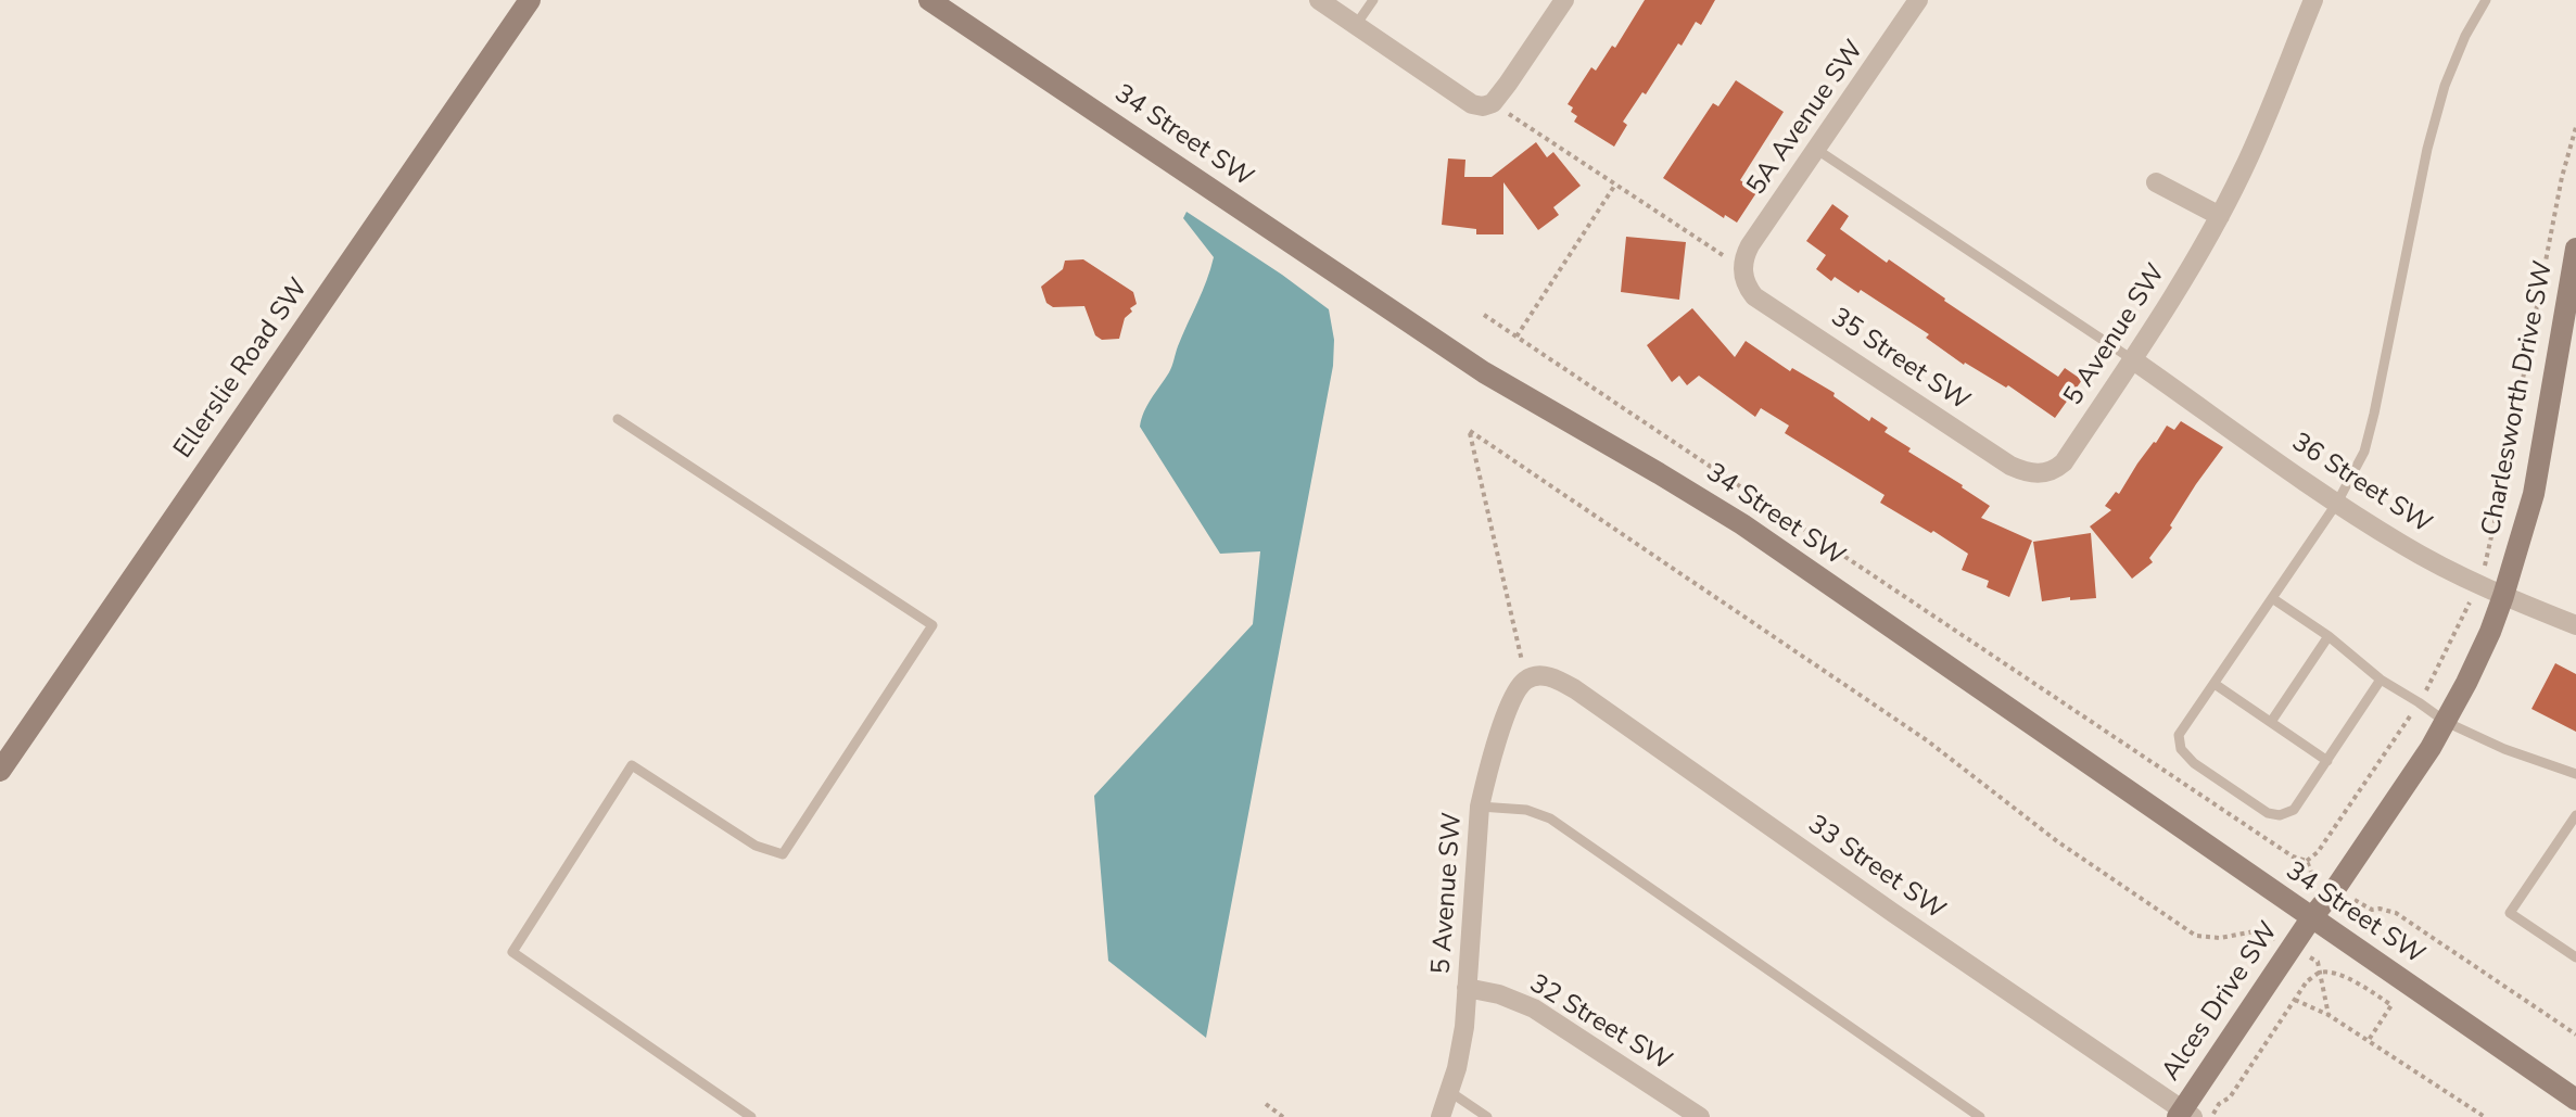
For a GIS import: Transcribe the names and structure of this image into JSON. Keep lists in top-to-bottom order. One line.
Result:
{"streets":{"main road":["34 Street SW","Ellerslie Road SW","Charlesworth Drive SW","Alces Drive SW"],"street":["5A Avenue SW","5 Avenue SW","35 Street SW","36 Street SW","33 Street SW","32 Street SW"]},"crossings":[["5A Avenue SW","35 Street SW"],["34 Street SW","Charlesworth Drive SW"],["34 Street SW","Alces Drive SW"],["5 Avenue SW","35 Street SW"],["5 Avenue SW","36 Street SW"],["5 Avenue SW","33 Street SW"],["5 Avenue SW","32 Street SW"],["Charlesworth Drive SW","36 Street SW"],["Charlesworth Drive SW","Alces Drive SW"],["33 Street SW","Alces Drive SW"]]}
